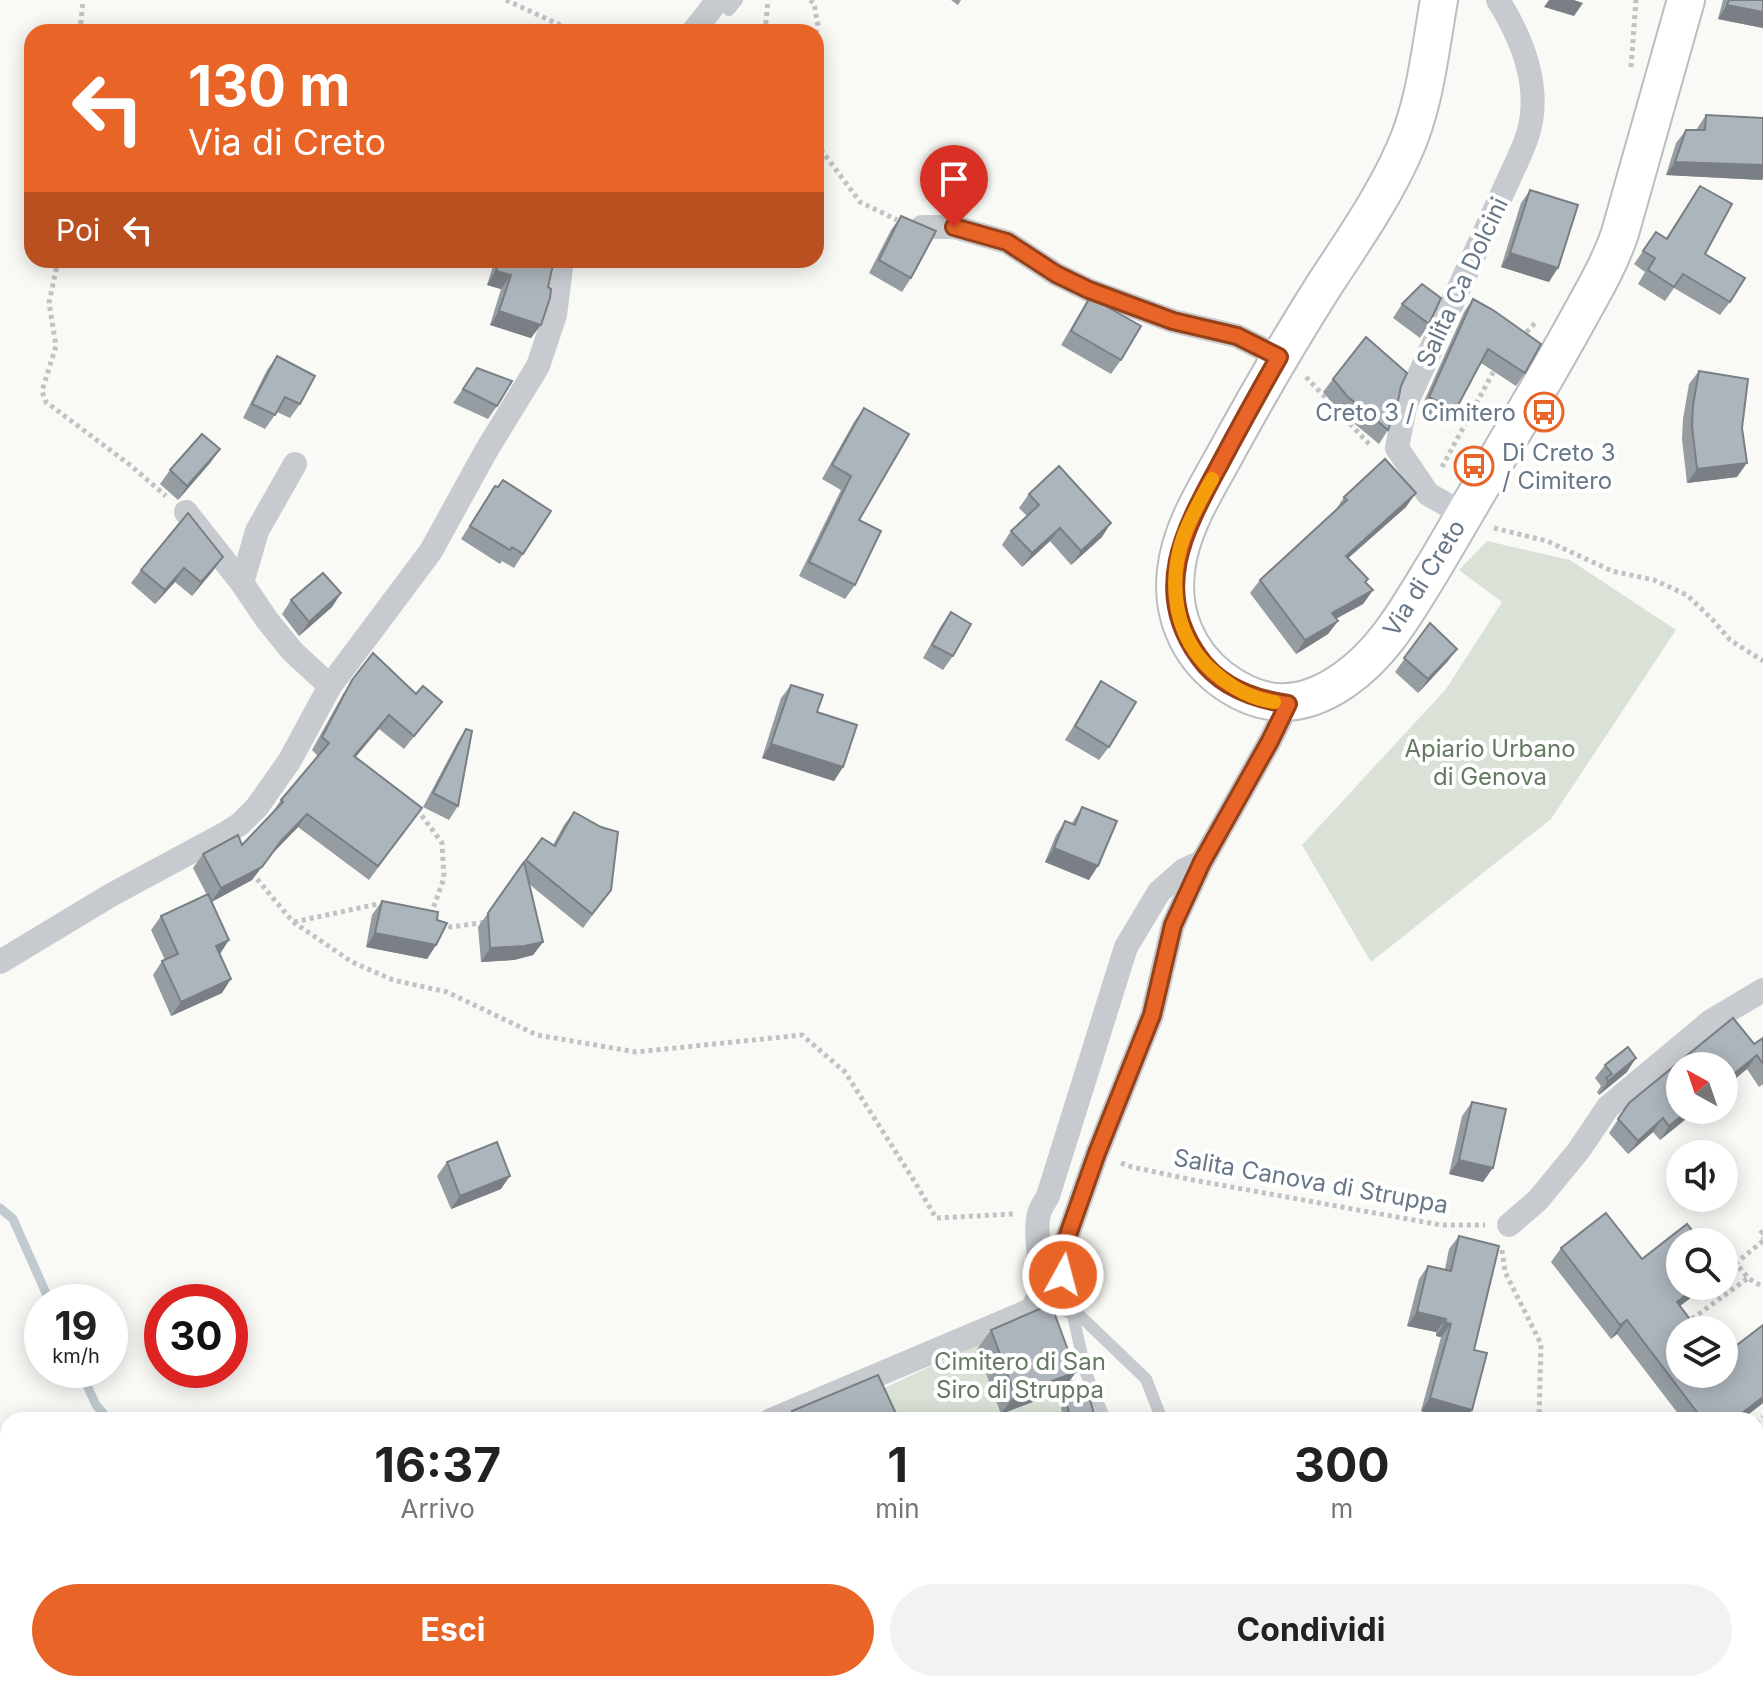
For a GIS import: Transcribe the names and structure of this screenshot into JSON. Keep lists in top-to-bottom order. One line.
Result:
{"streets":{"main road":["Via di Creto"],"street":["Salita Ca Dolcini"],"path":["Salita Canova di Struppa"]},"parks":["Apiario Urbano di Genova","Cimitero di San Siro di Struppa"],"places":{"bus stop":["Creto 3 / Cimitero","Di Creto 3 / Cimitero"]},"north":"top left","page":{"turn":["130 m","Via di Creto"],"then":"Poi","speed":"19 km/h","limit":"30","eta":["16:37","Arrivo","1","min","300","m"],"buttons":["Esci","Condividi"]}}
